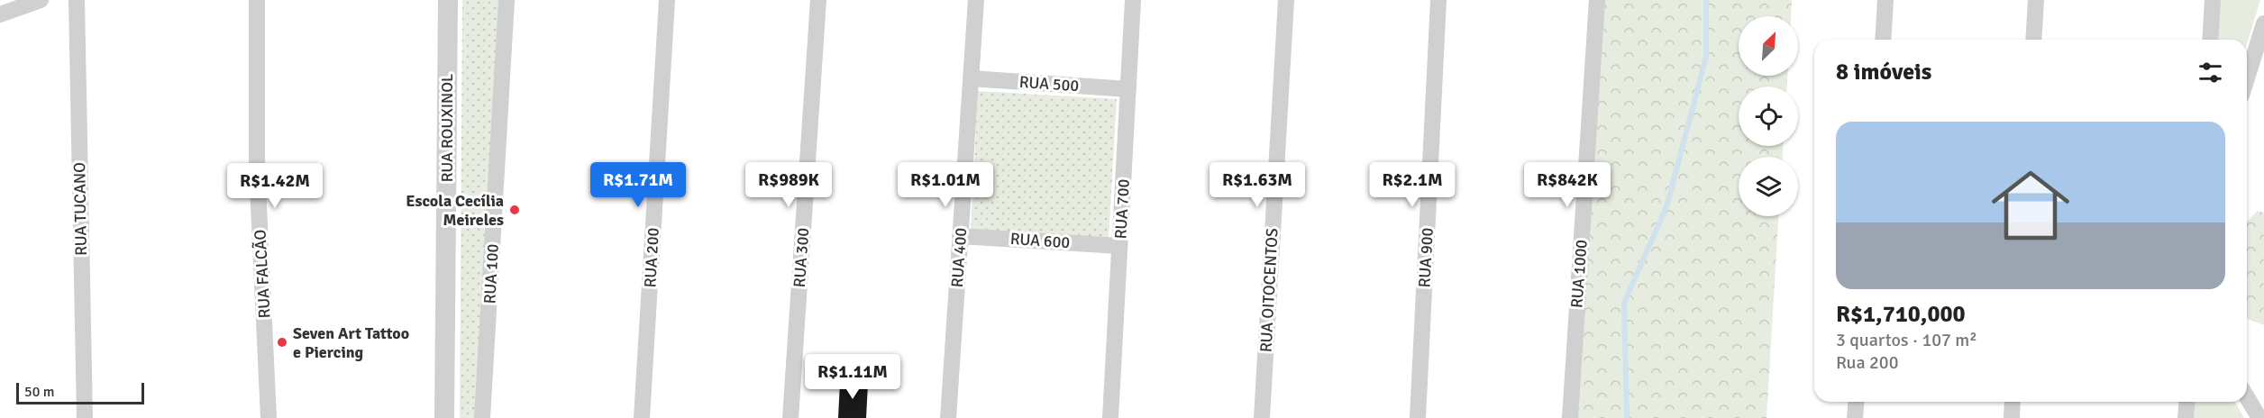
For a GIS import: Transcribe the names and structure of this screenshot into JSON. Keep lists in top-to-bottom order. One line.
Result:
{"streets":{"street":["RUA 500","RUA ROUXINOL","RUA TUCANO","RUA 700","RUA 600","RUA 200","RUA 300","RUA 400","RUA 900","RUA FALCÃO","RUA 100","RUA 1000","RUA OITOCENTOS"]},"crossings":[["RUA 500","RUA 700"],["RUA 500","RUA 400"],["RUA 700","RUA 600"],["RUA 600","RUA 400"]],"places":["Escola Cecília Meireles","Seven Art Tattoo e Piercing"],"scale_bar":"50 m","north":"top right","page":{"heading":"8 imóveis","list":[{"name":"R$1,710,000","note":"3 quartos · 107 m² · Rua 200"}],"price":["R$1.71M","R$989K","R$1.01M","R$1.63M","R$2.1M","R$842K","R$1.42M","R$1.11M"],"scale":"50 m"}}
